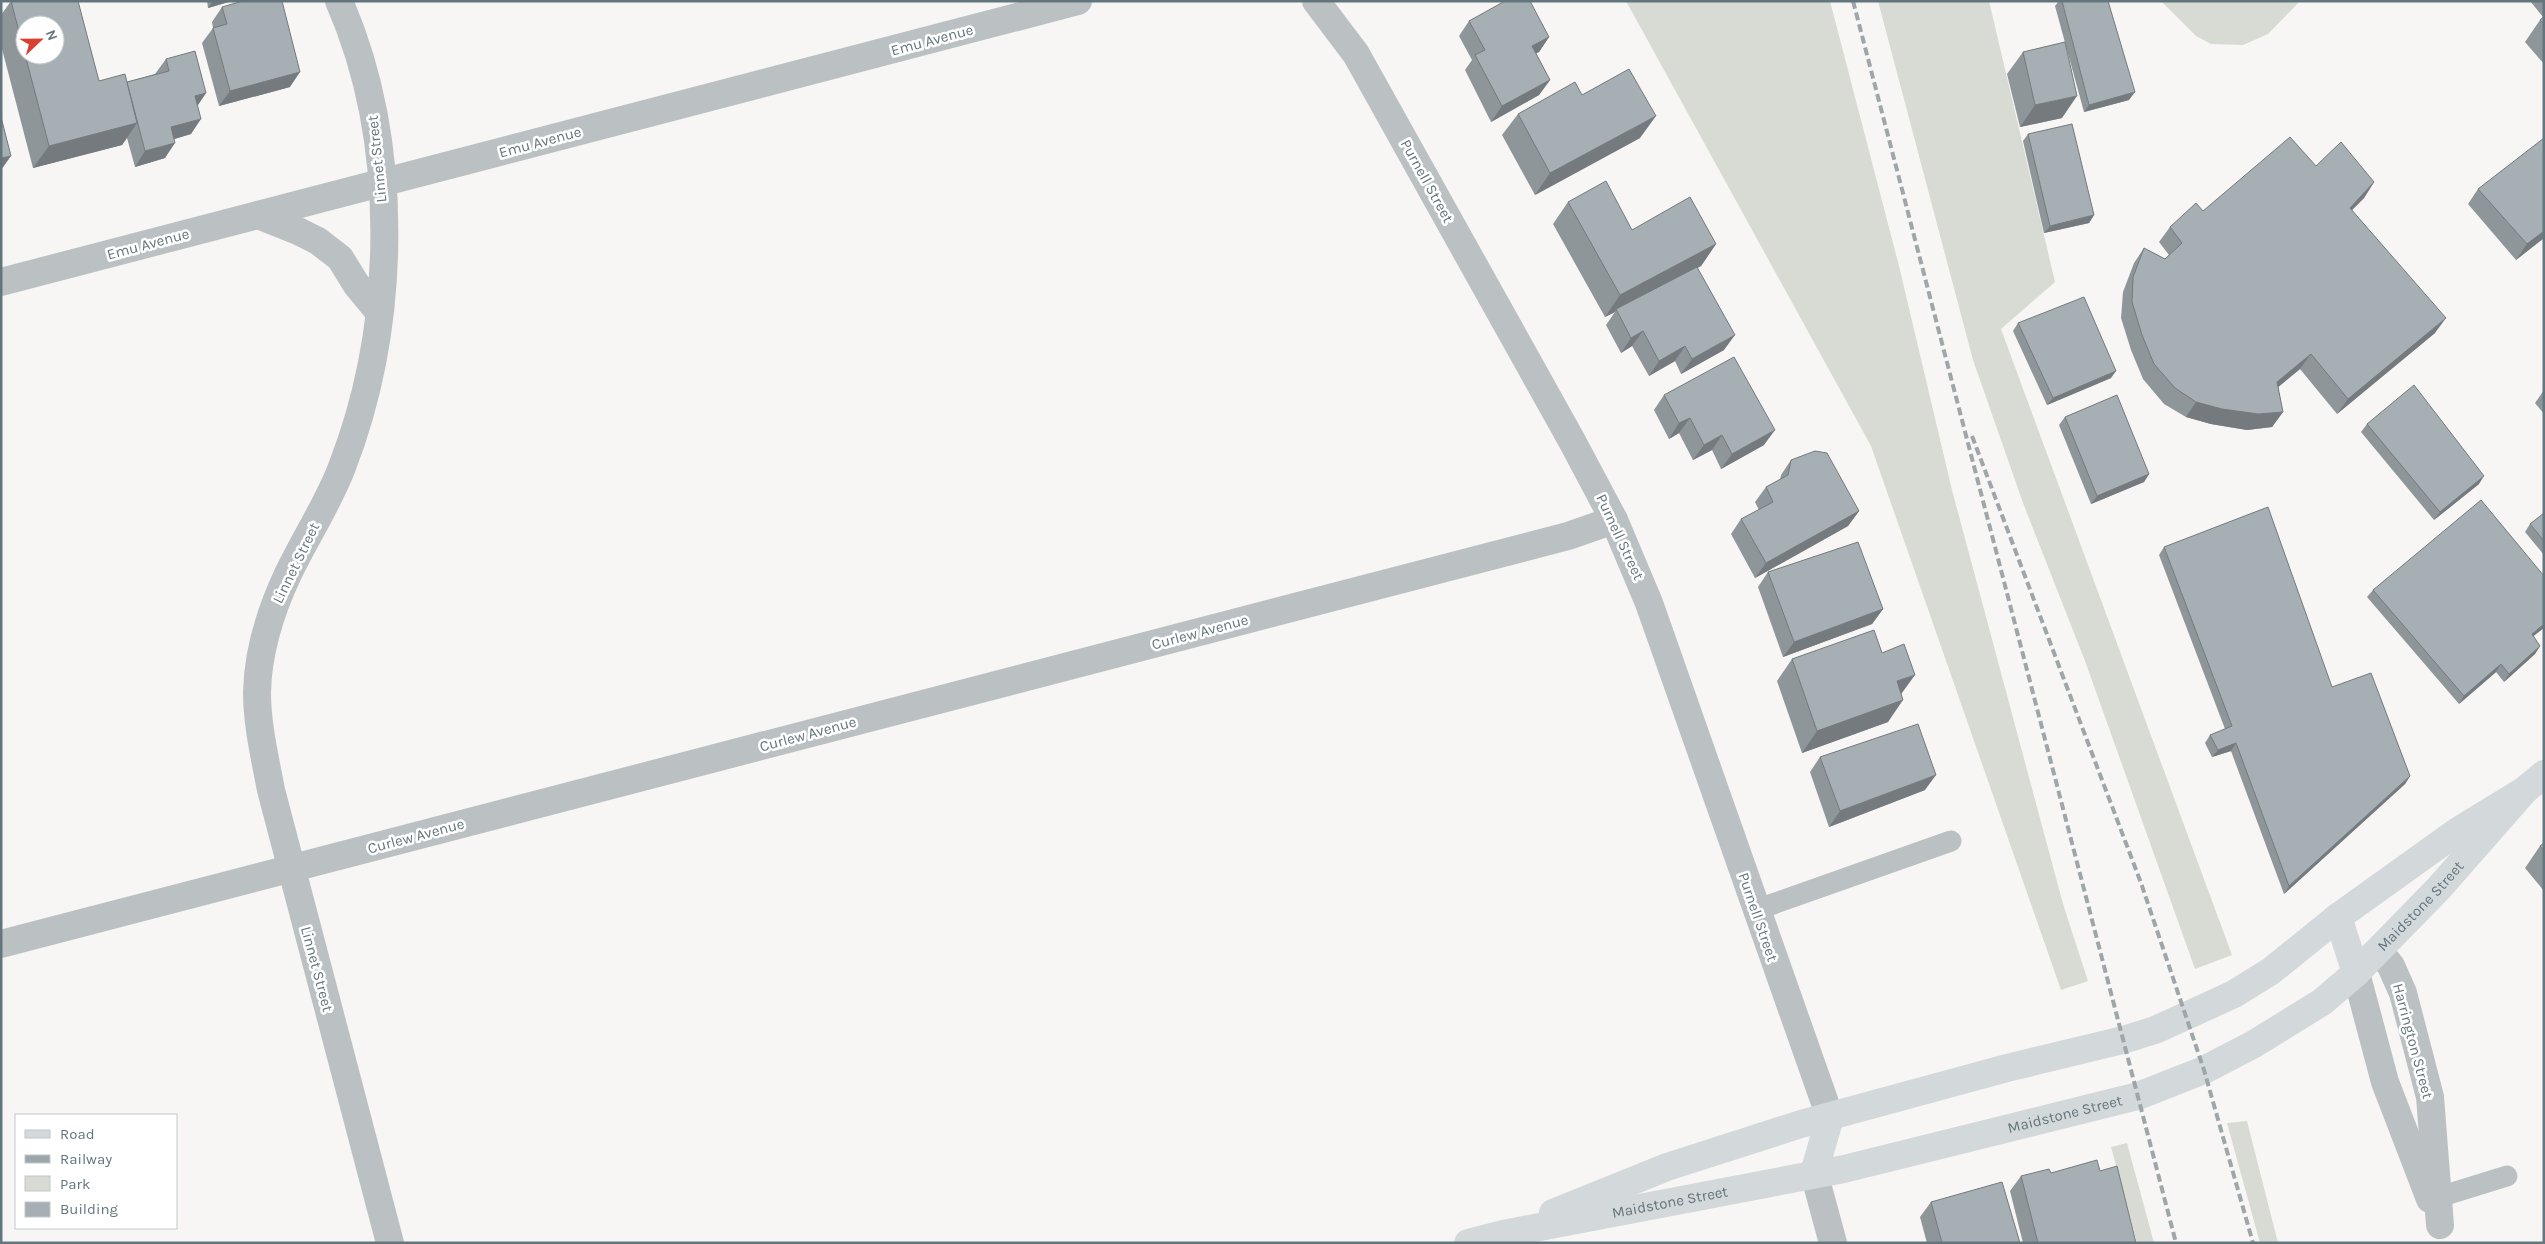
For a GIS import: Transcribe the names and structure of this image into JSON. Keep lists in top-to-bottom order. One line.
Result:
{"streets":{"main road":["Maidstone Street"],"street":["Emu Avenue","Linnet Street","Purnell Street","Curlew Avenue","Harrington Street"]},"crossings":[["Emu Avenue","Linnet Street"],["Linnet Street","Curlew Avenue"],["Purnell Street","Curlew Avenue"],["Purnell Street","Maidstone Street"],["Maidstone Street","Harrington Street"]],"legend":["Road","Railway","Park","Building"],"north":"right"}
